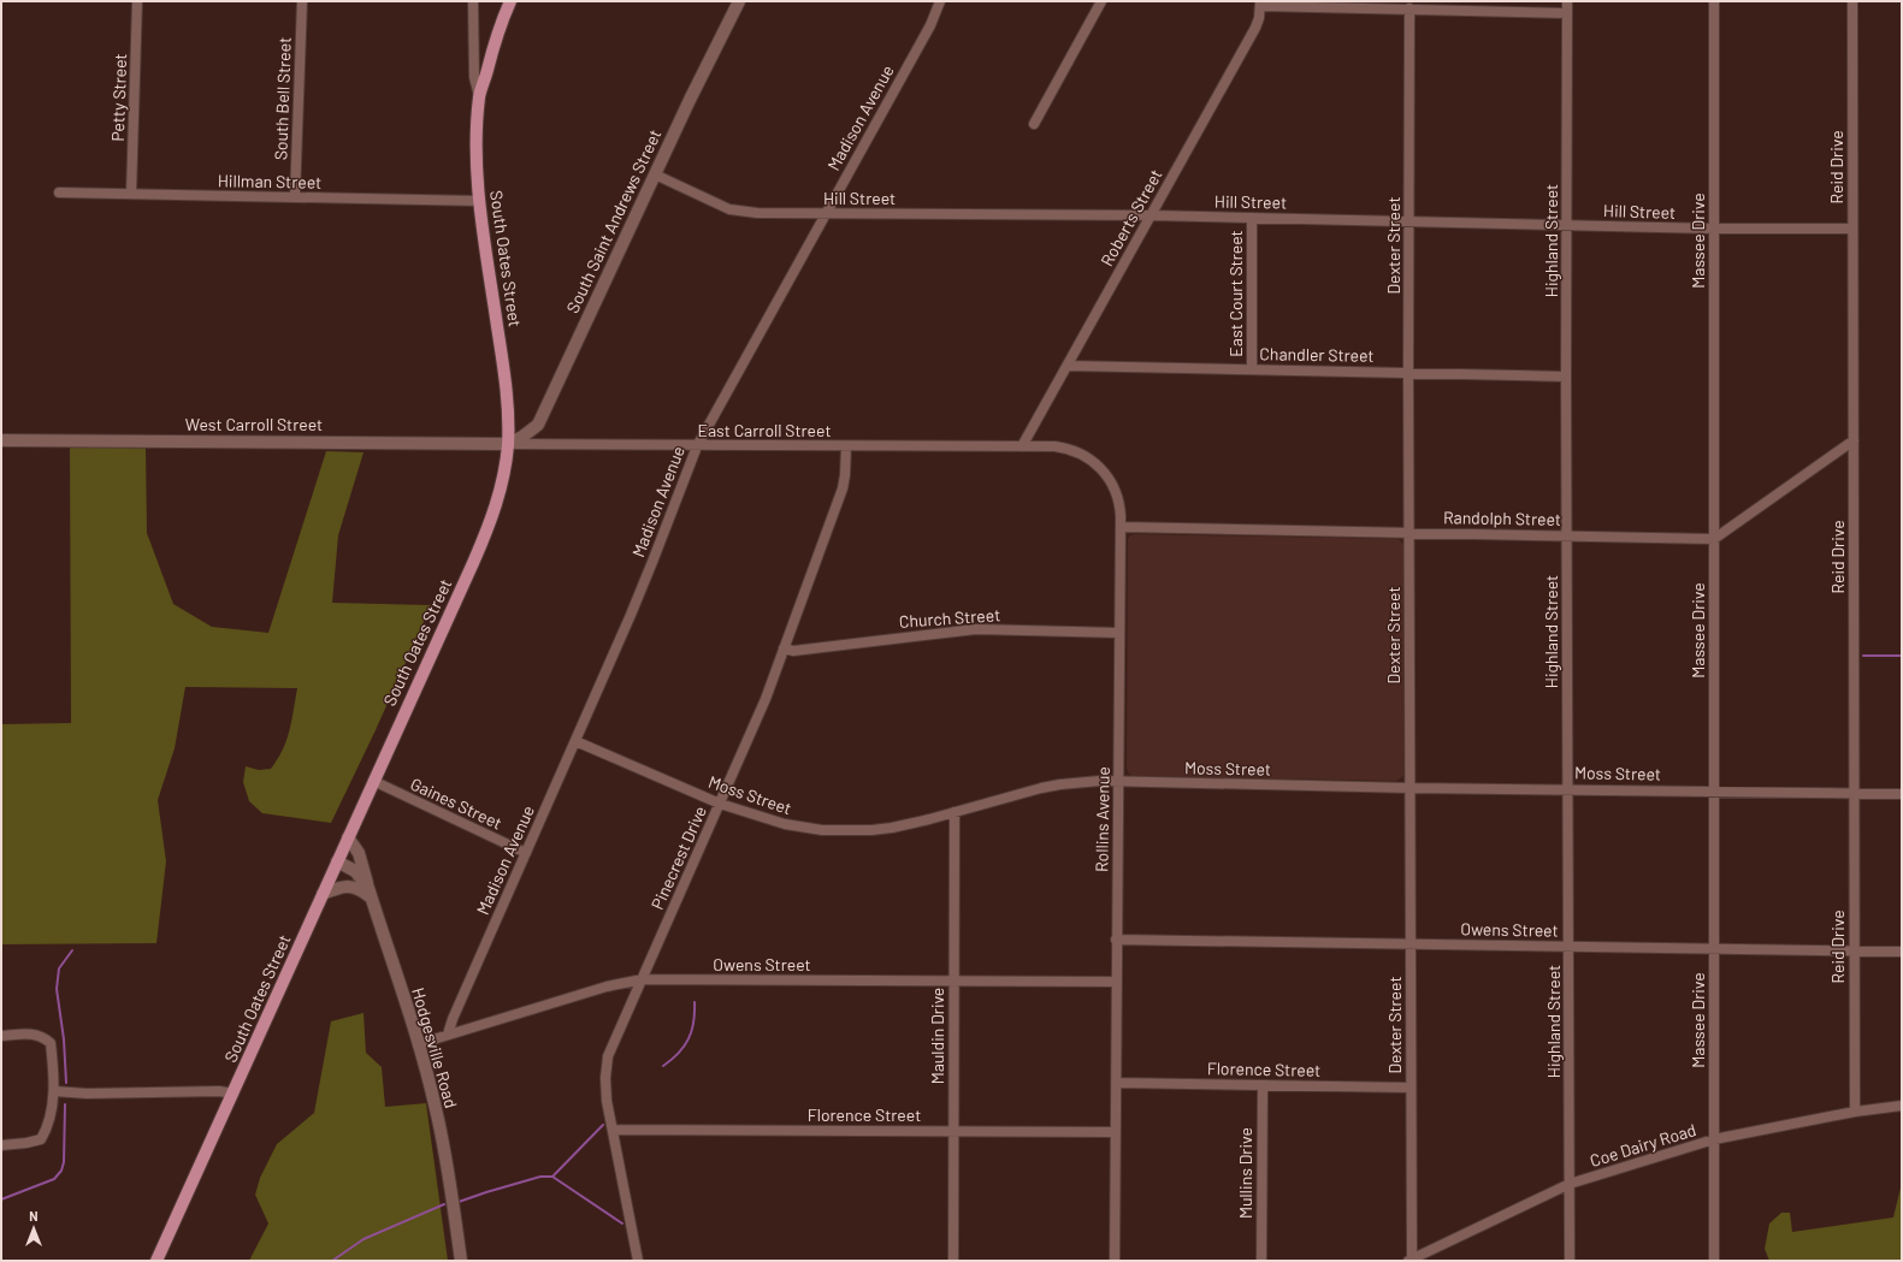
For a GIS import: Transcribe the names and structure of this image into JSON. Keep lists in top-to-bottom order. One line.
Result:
{"streets":{"main road":["South Oates Street"],"street":["Petty Street","South Bell Street","Madison Avenue","Reid Drive","Hillman Street","Hill Street","Roberts Street","South Saint Andrews Street","Highland Street","Massee Drive","Dexter Street","East Court Street","Chandler Street","West Carroll Street","East Carroll Street","Randolph Street","Church Street","Moss Street","Gaines Street","Rollins Avenue","Pinecrest Drive","Owens Street","Mauldin Drive","Hodgesville Road","Florence Street","Coe Dairy Road","Mullins Drive"]},"crossings":[["Petty Street","Hillman Street"],["South Bell Street","Hillman Street"],["Madison Avenue","Hill Street"],["Madison Avenue","East Carroll Street"],["Madison Avenue","Moss Street"],["Madison Avenue","Gaines Street"],["Madison Avenue","Owens Street"],["Reid Drive","Hill Street"],["Reid Drive","Moss Street"],["Reid Drive","Owens Street"],["Reid Drive","Coe Dairy Road"],["Hillman Street","South Oates Street"],["Hill Street","Roberts Street"],["Hill Street","South Saint Andrews Street"],["Hill Street","Highland Street"],["Hill Street","Massee Drive"],["Hill Street","Dexter Street"],["Hill Street","East Court Street"],["Roberts Street","Chandler Street"],["Roberts Street","East Carroll Street"],["Roberts Street","Rollins Avenue"],["South Saint Andrews Street","South Oates Street"],["South Saint Andrews Street","West Carroll Street"],["South Saint Andrews Street","East Carroll Street"],["Highland Street","Chandler Street"],["Highland Street","Randolph Street"],["Highland Street","Moss Street"],["Highland Street","Owens Street"],["Highland Street","Coe Dairy Road"],["Massee Drive","Randolph Street"],["Massee Drive","Moss Street"],["Massee Drive","Owens Street"],["Massee Drive","Coe Dairy Road"],["Dexter Street","Chandler Street"],["Dexter Street","Randolph Street"],["Dexter Street","Moss Street"],["Dexter Street","Owens Street"],["Dexter Street","Florence Street"],["Dexter Street","Coe Dairy Road"],["South Oates Street","West Carroll Street"],["South Oates Street","East Carroll Street"],["South Oates Street","Gaines Street"],["South Oates Street","Hodgesville Road"],["East Court Street","Chandler Street"],["West Carroll Street","East Carroll Street"],["East Carroll Street","Rollins Avenue"],["East Carroll Street","Pinecrest Drive"],["Randolph Street","Rollins Avenue"],["Church Street","Rollins Avenue"],["Church Street","Pinecrest Drive"],["Moss Street","Rollins Avenue"],["Moss Street","Pinecrest Drive"],["Moss Street","Mauldin Drive"],["Rollins Avenue","Owens Street"],["Rollins Avenue","Florence Street"],["Pinecrest Drive","Owens Street"],["Pinecrest Drive","Florence Street"],["Owens Street","Mauldin Drive"],["Owens Street","Hodgesville Road"],["Mauldin Drive","Florence Street"],["Florence Street","Mullins Drive"]],"north":"top"}
